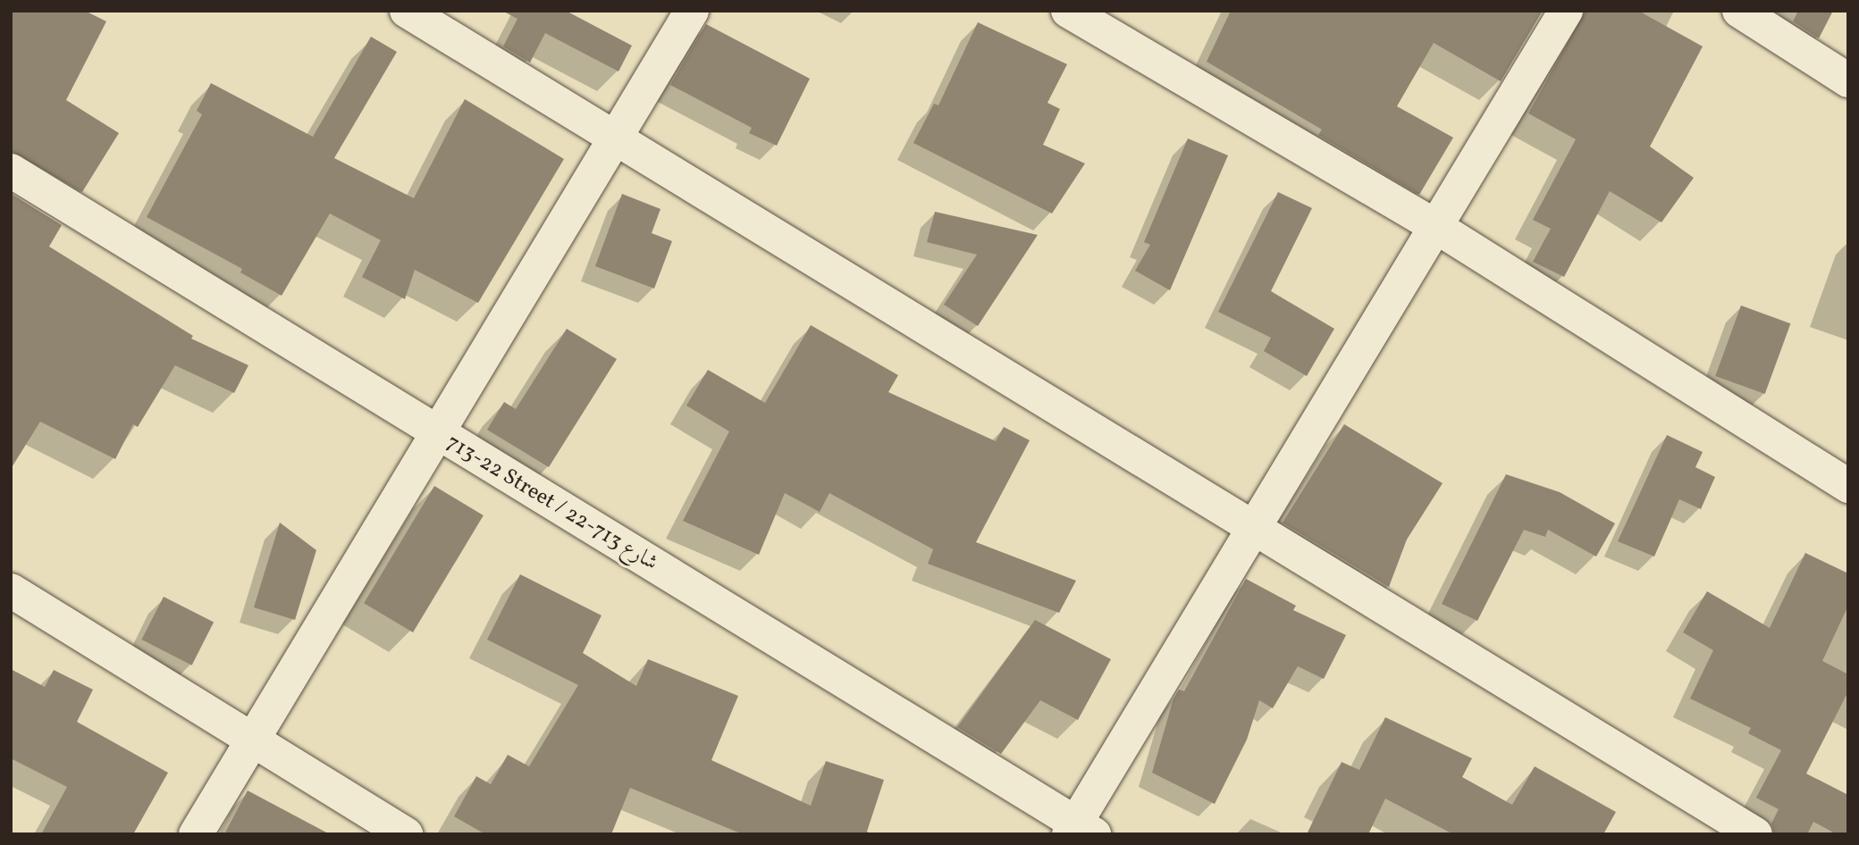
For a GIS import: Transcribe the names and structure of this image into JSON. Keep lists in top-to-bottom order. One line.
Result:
{"streets":{"street":["713-22 Street / شارع 713-22"]}}
